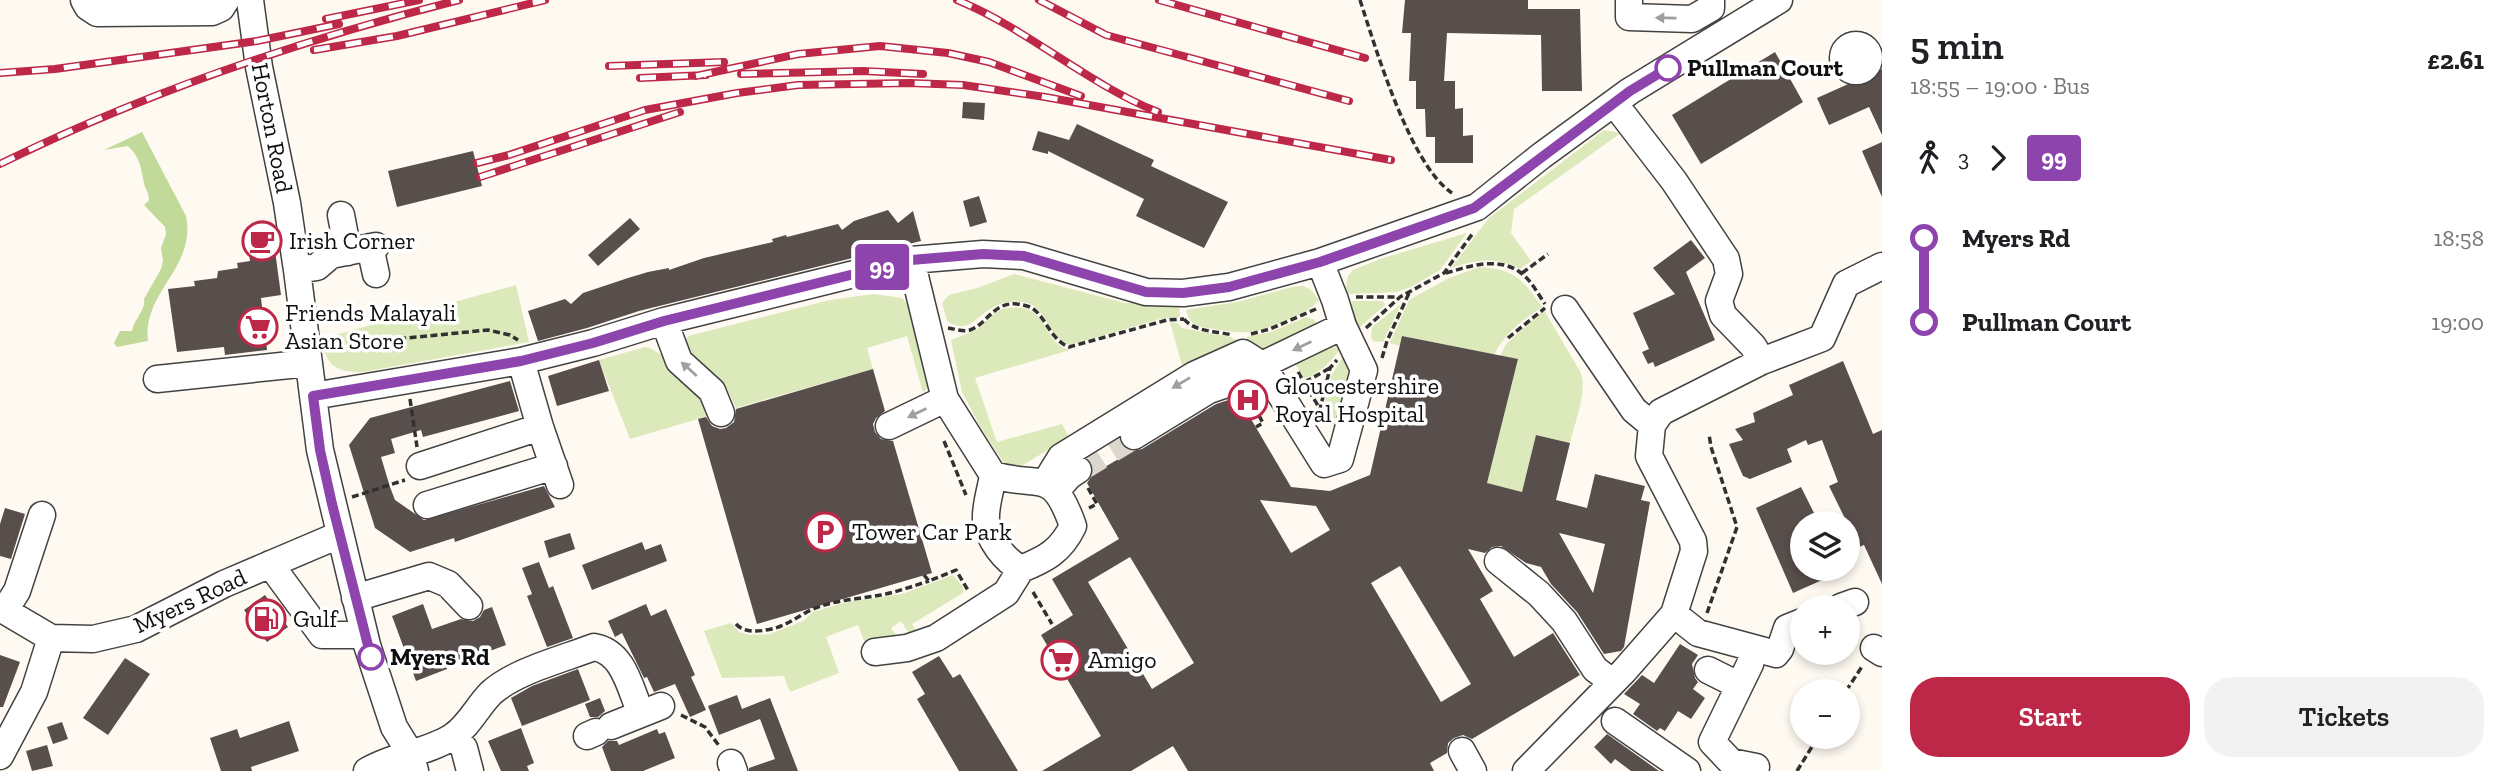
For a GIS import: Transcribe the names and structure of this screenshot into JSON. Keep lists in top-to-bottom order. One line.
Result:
{"streets":{"street":["Horton Road","Myers Road"]},"crossings":[["Horton Road","Myers Road"]],"places":{"other":["Pullman Court","Myers Rd"],"cafe":["Irish Corner"],"supermarket":["Friends Malayali Asian Store","Amigo"],"hospital":["Gloucestershire Royal Hospital"],"parking":["Tower Car Park"],"fuel station":["Gulf"]},"lines":["bus line 99"],"page":{"on_map":"99","heading":["5 min","18:55 – 19:00 · Bus","£2.61"],"legs":["3","99"],"list":[{"name":"Myers Rd","value":"18:58"},{"name":"Pullman Court","value":"19:00"}],"map_buttons":["+","−"],"buttons":["Start","Tickets"]}}
